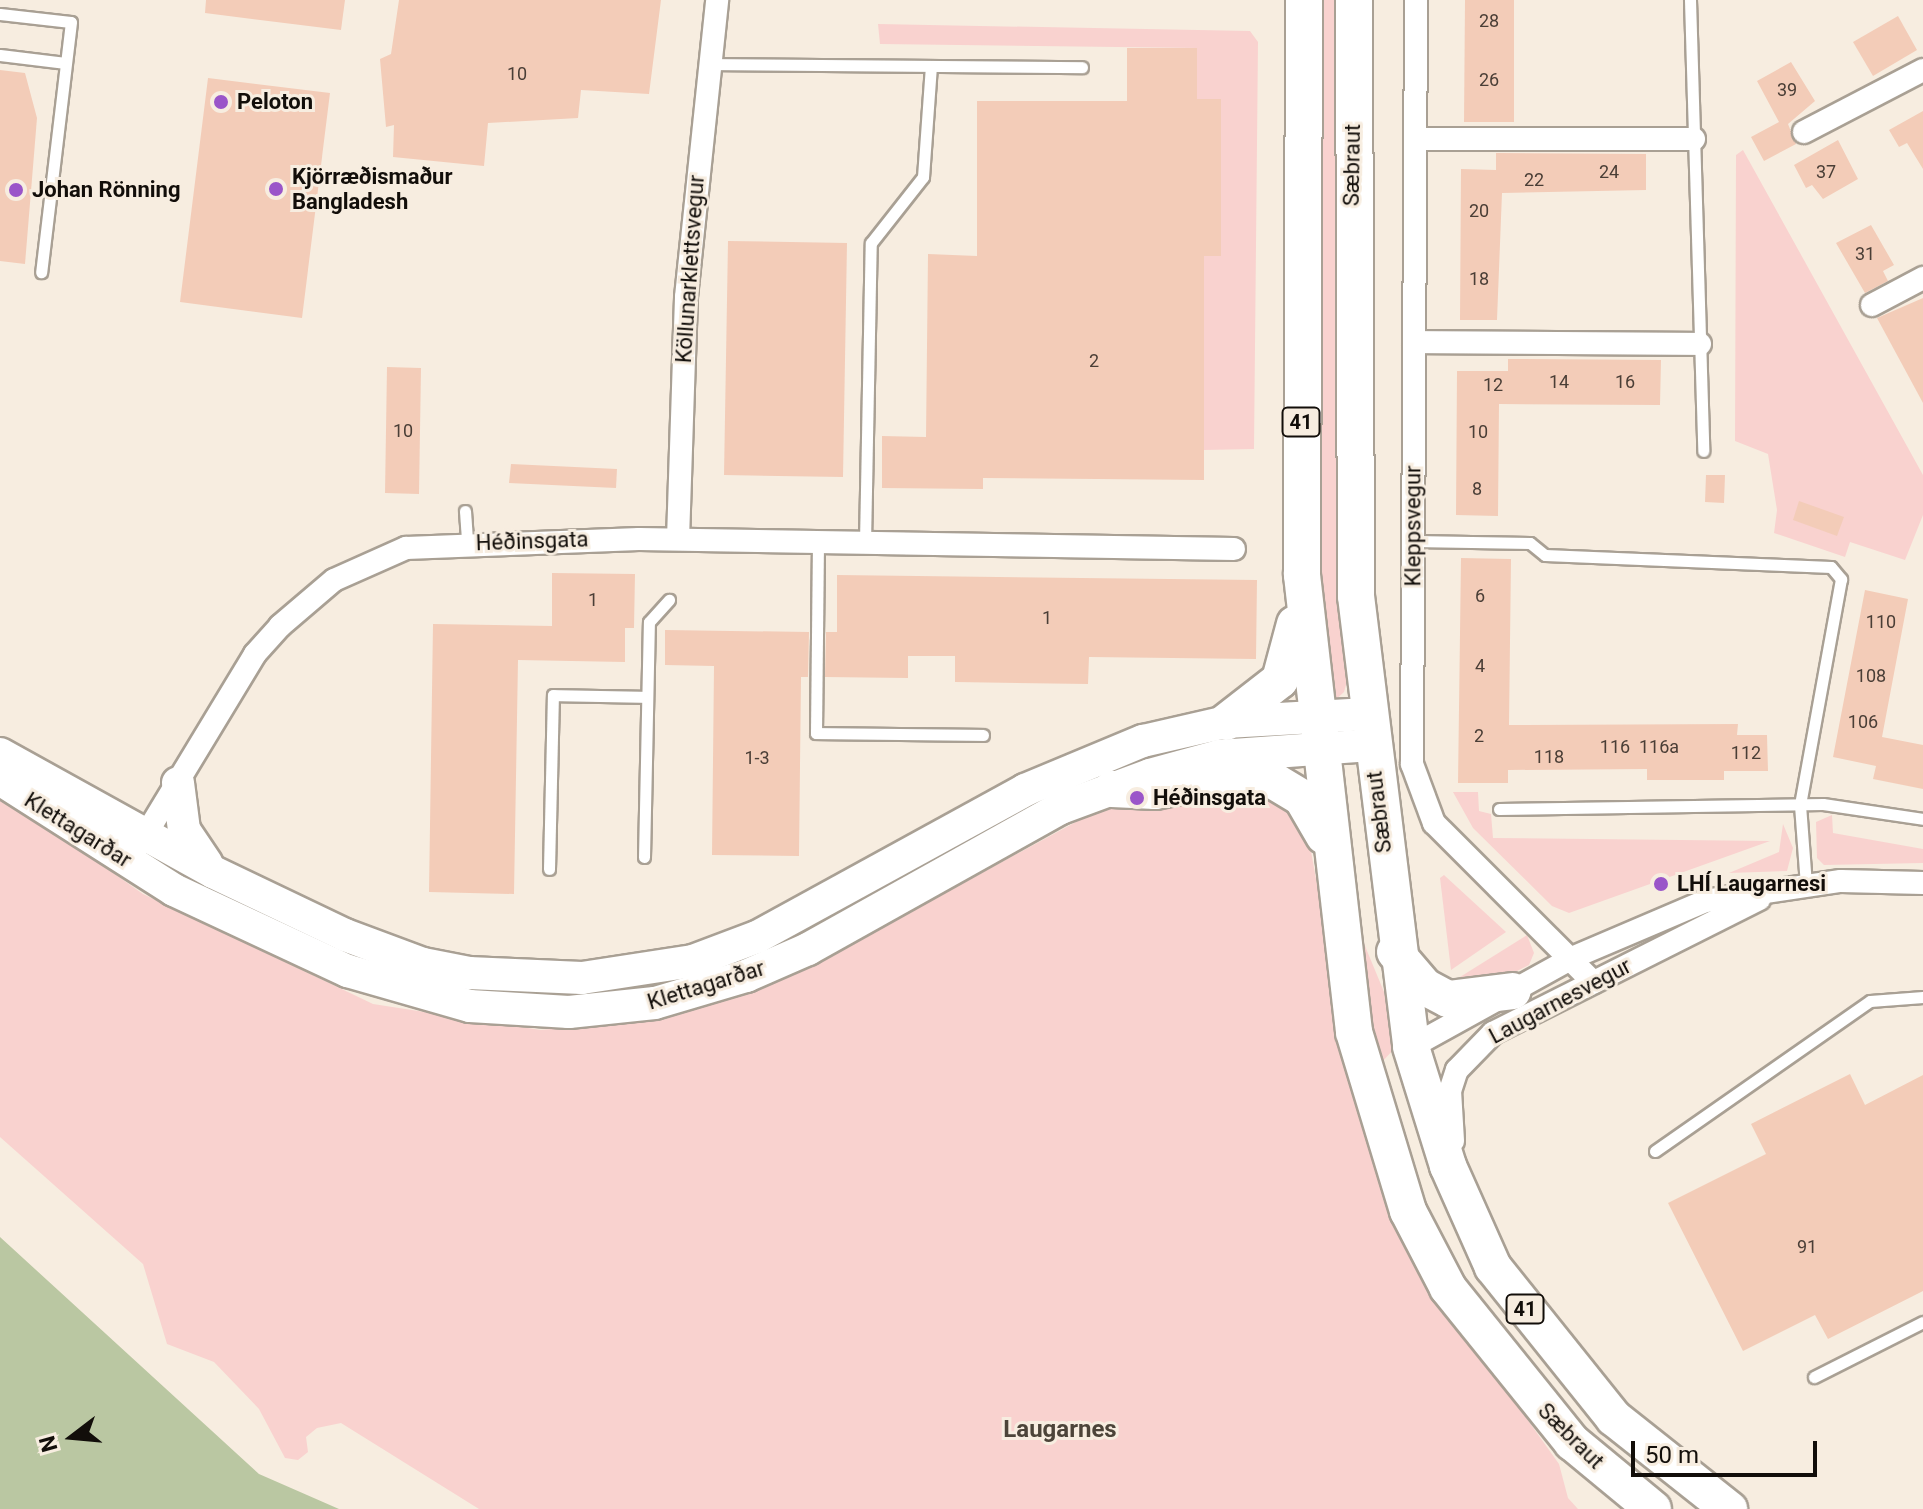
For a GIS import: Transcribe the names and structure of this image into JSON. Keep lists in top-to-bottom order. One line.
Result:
{"streets":{"main road":["Sæbraut","41","Klettagarðar"],"street":["Köllunarklettsvegur","Kleppsvegur","Héðinsgata","Laugarnesvegur"]},"crossings":[["Sæbraut","Klettagarðar"],["Sæbraut","Laugarnesvegur"],["Köllunarklettsvegur","Héðinsgata"],["Kleppsvegur","Laugarnesvegur"],["Héðinsgata","Klettagarðar"]],"districts":["Laugarnes"],"places":["Peloton","Kjörræðismaður Bangladesh","Johan Rönning","Héðinsgata","LHÍ Laugarnesi"],"house_numbers":["28","10","26","39","24","37","22","20","31","18","2","14","16","12","10","10","8","6","1","1","110","4","108","106","2","116","116a","112","118","1-3","91"],"scale_bar":"50 m","north":"left"}
